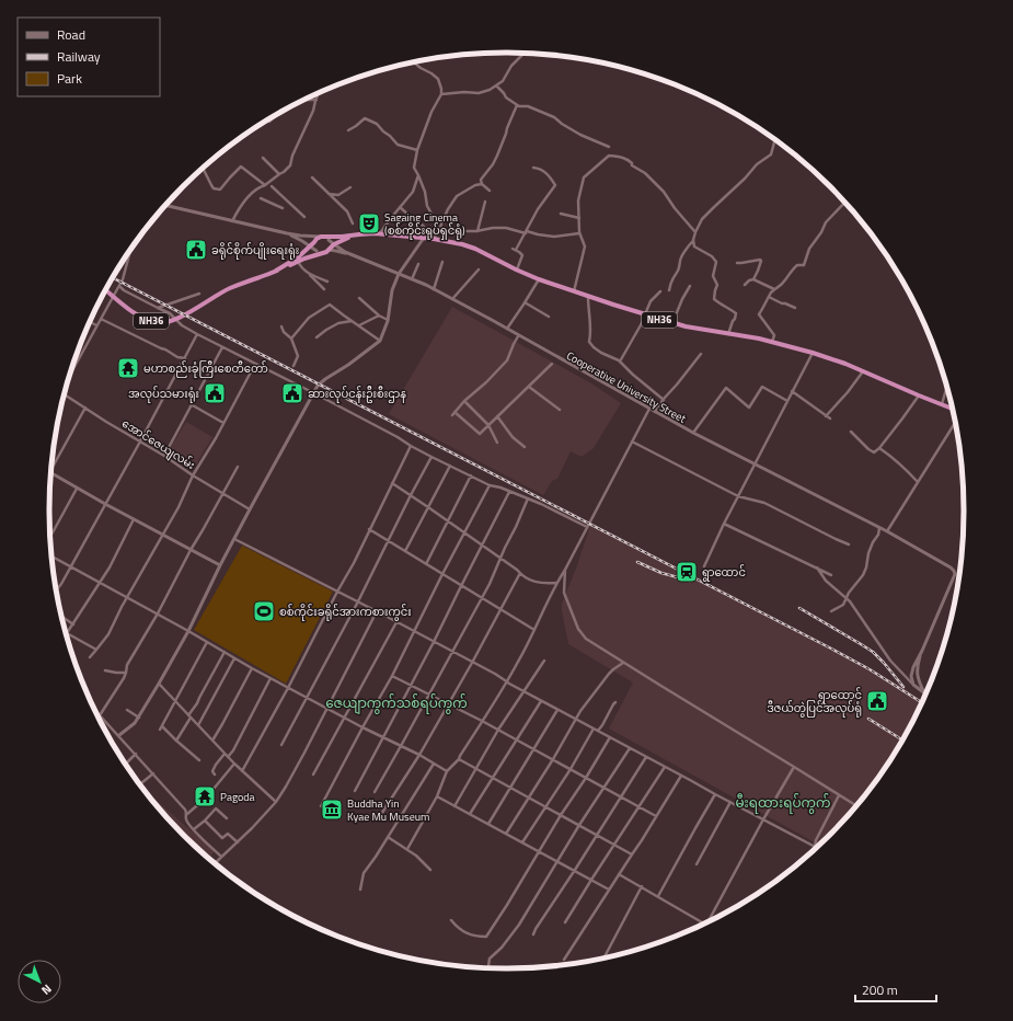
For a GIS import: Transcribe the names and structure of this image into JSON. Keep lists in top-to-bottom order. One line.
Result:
{"streets":{"highway":["NH36"],"street":["Cooperative University Street","အောင်ဇေယျလမ်း"]},"crossings":[["NH36","Cooperative University Street"]],"districts":["ဇေယျာကွက်သစ်ရပ်ကွက်","မီးရထားရပ်ကွက်"],"places":{"theatre":["Sagaing Cinema (စစ်ကိုင်းရုပ်ရှင်ရုံ)"],"public building":["ခရိုင်စိုက်ပျိုးရေးရုံး","အလုပ်သမားရုံး","ဆားလုပ်ငန်းဦးစီးဌာန","ရွာထောင် ဒီဇယ်တွဲပြင်အလုပ်ရုံ"],"temple":["မဟာစည်းခုံကြီးစေတီတော်","Pagoda"],"station":["ရွာထောင်"],"sports":["စစ်ကိုင်းခရိုင်အားကစားကွင်း"],"museum":["Buddha Yin Kyae Mu Museum"]},"legend":["Road","Railway","Park"],"scale_bar":"200 m","north":"bottom right"}
